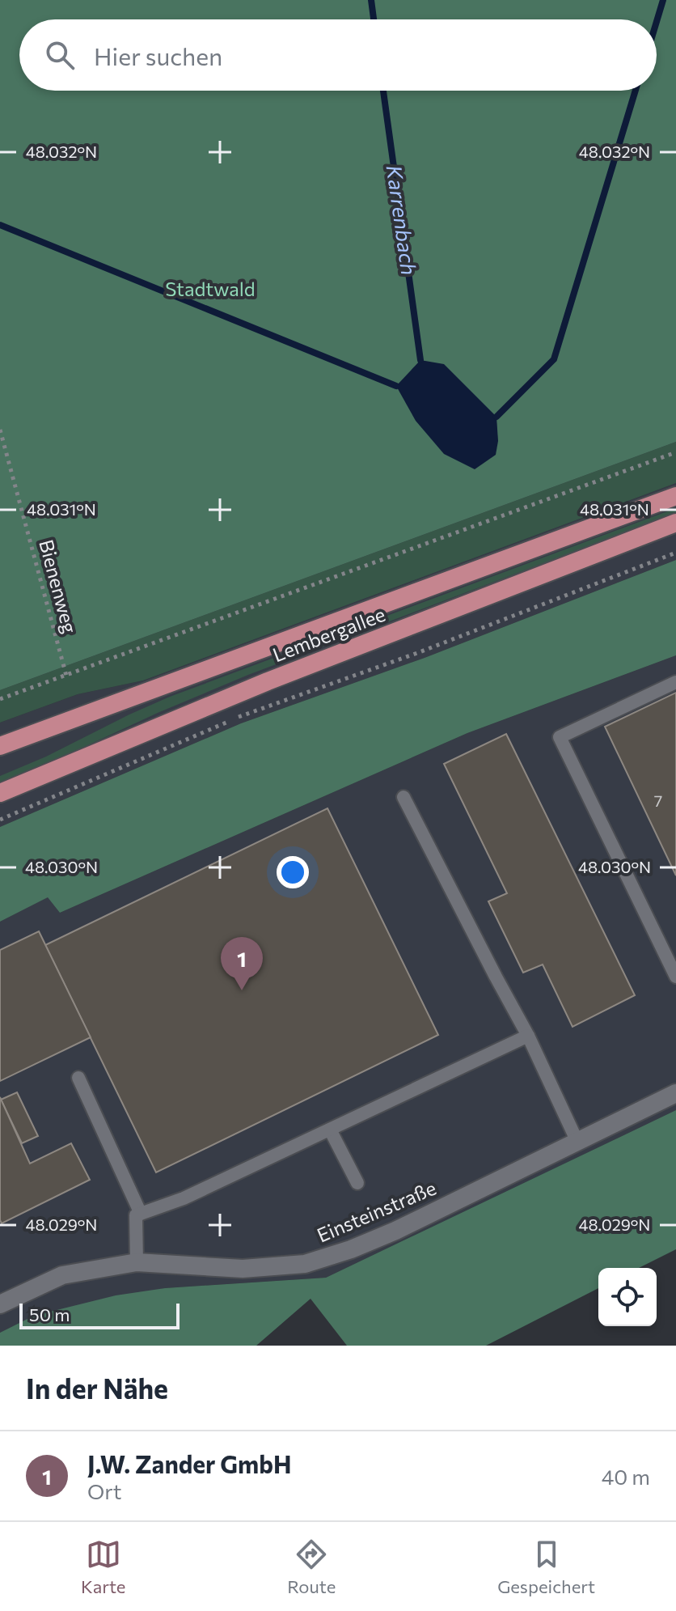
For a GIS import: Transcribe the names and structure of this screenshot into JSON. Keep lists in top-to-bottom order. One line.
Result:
{"streets":{"main road":["Lembergallee"],"street":["Einsteinstraße"],"path":["Bienenweg"]},"water":["Karrenbach"],"parks":["Stadtwald"],"house_numbers":["7"],"scale_bar":"50 m","page":{"search":"Hier suchen","pins":"1","scale":"50 m","heading":"In der Nähe","list":[{"mark":"1","name":"J.W. Zander GmbH","note":"Ort","value":"40 m"}],"nav":["Karte","Route","Gespeichert"]},"coordinates":["48.032°N","48.031°N","48.030°N","48.029°N"]}
